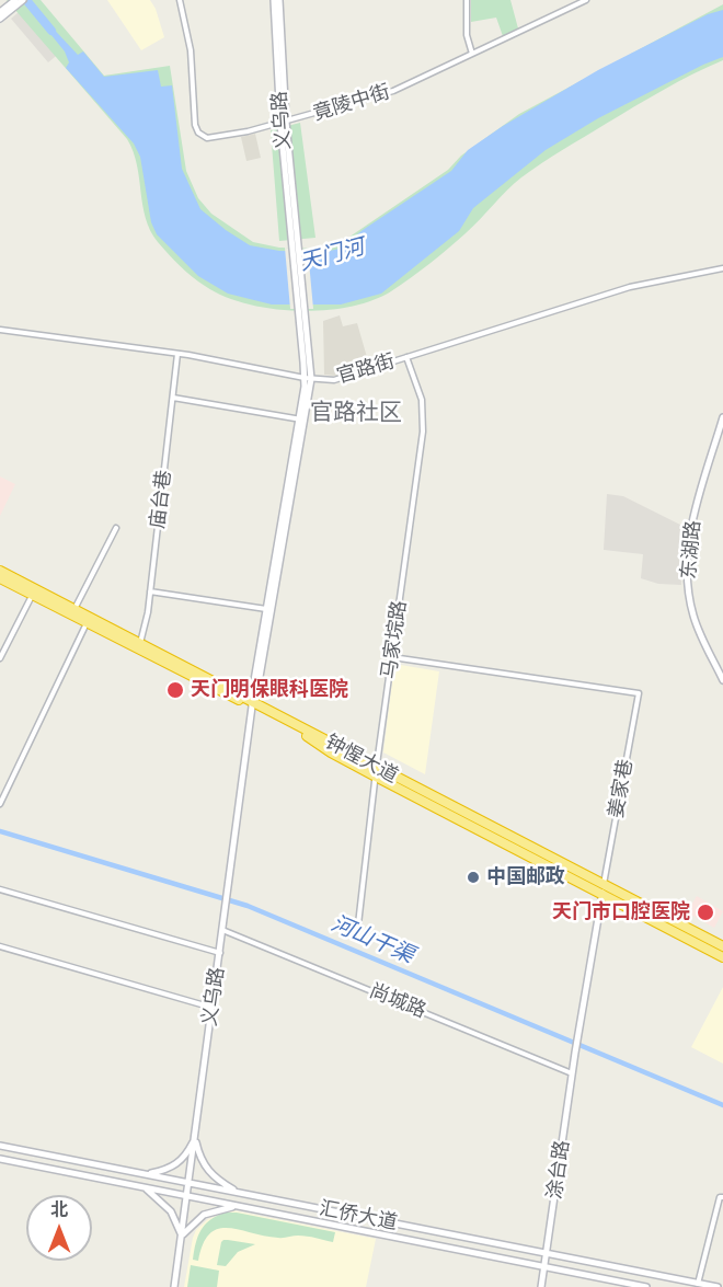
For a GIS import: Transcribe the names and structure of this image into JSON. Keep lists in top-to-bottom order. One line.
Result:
{"streets":{"highway":["钟惺大道"],"main road":["义乌路","东湖路","涂台路","汇侨大道"],"street":["竟陵中街","官路街","庙台巷","马家垸路","姜家巷","尚城路"]},"crossings":[["竟陵中街","义乌路"],["义乌路","官路街"],["义乌路","钟惺大道"],["义乌路","尚城路"],["义乌路","汇侨大道"],["官路街","庙台巷"],["官路街","马家垸路"],["庙台巷","钟惺大道"],["马家垸路","钟惺大道"],["马家垸路","姜家巷"],["钟惺大道","姜家巷"],["钟惺大道","涂台路"],["姜家巷","涂台路"],["尚城路","涂台路"],["涂台路","汇侨大道"]],"districts":["官路社区"],"water":["天门河","河山干渠"],"places":["天门明保眼科医院","中国邮政","天门市口腔医院"],"north":"top"}
